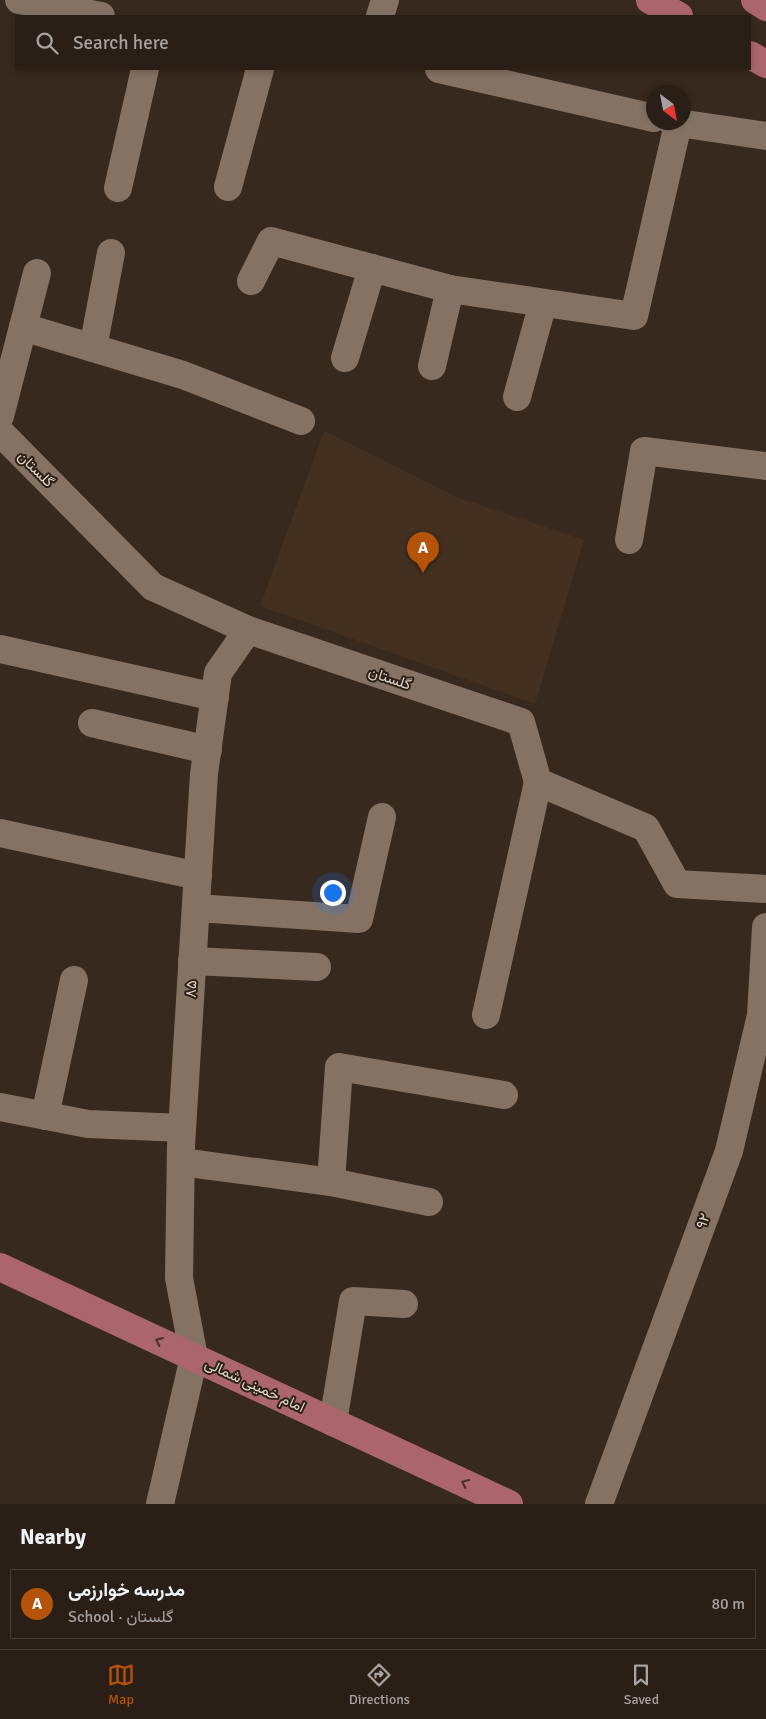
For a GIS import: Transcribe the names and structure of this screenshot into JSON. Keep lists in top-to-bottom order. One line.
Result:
{"streets":{"main road":["امام خمینی شمالی"],"street":["گلستان","۸۵","۹۲"]},"crossings":[["گلستان","۸۵"],["۸۵","امام خمینی شمالی"]],"one_way":["امام خمینی شمالی"],"north":"bottom right","page":{"search":"Search here","pins":"A","heading":"Nearby","list":[{"mark":"A","name":"مدرسه خوارزمی","note":"School · گلستان","value":"80 m"}],"nav":["Map","Directions","Saved"]}}
